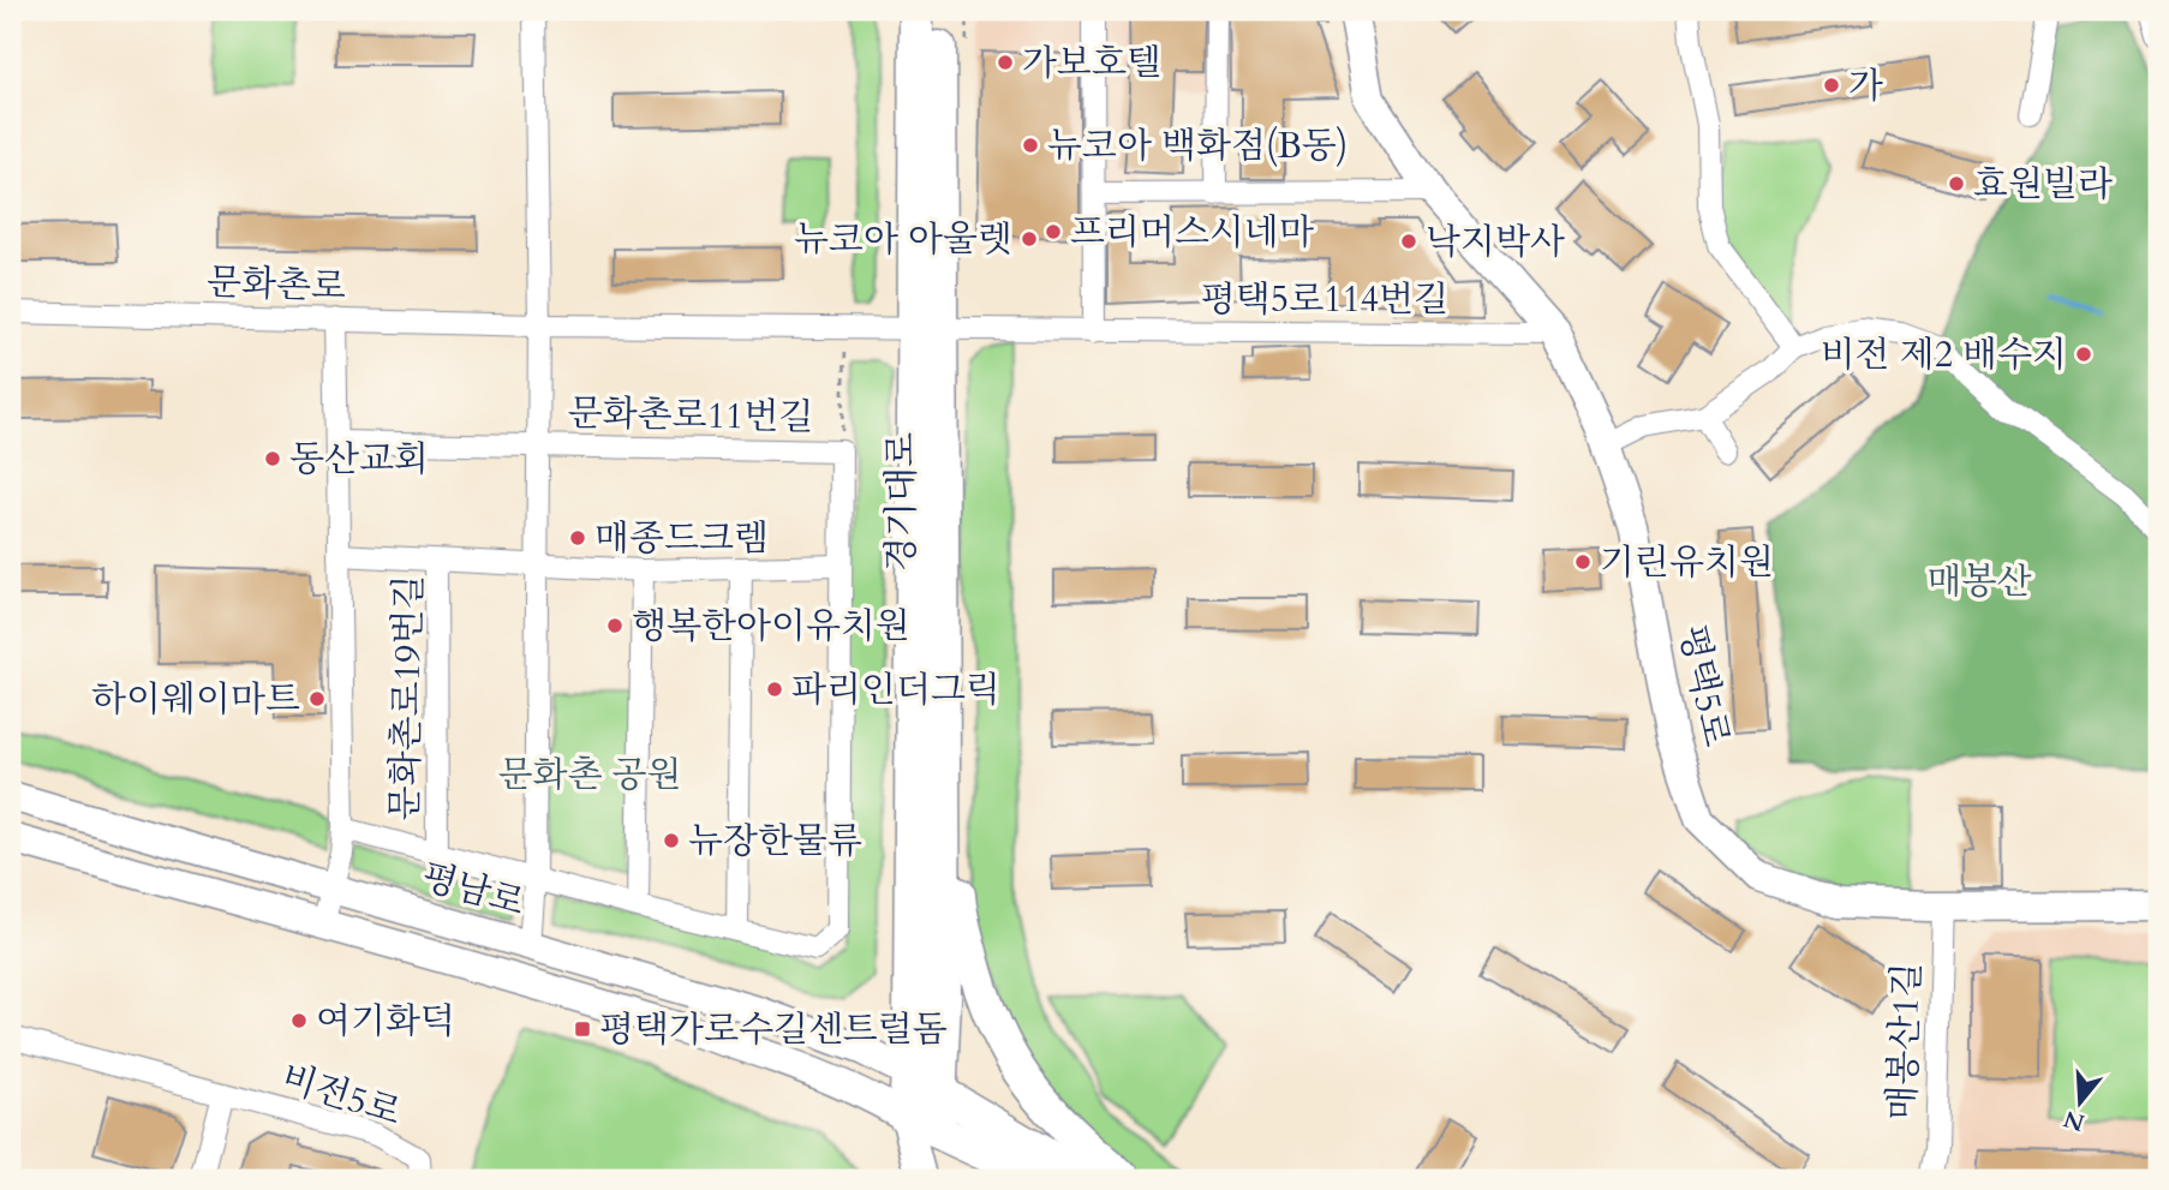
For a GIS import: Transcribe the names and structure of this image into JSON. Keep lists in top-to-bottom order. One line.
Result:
{"streets":{"main road":["경기대로","평택5로","평남로"],"street":["문화촌로","평택5로114번길","문화촌로11번길","문화촌로19번길","매봉산1길","비전5로"]},"crossings":[["문화촌로","평택5로114번길"],["문화촌로","문화촌로11번길"],["문화촌로","경기대로"],["문화촌로","문화촌로19번길"],["평택5로114번길","경기대로"],["평택5로114번길","평택5로"],["문화촌로11번길","문화촌로19번길"],["경기대로","평남로"],["평택5로","매봉산1길"]],"parks":["매봉산","문화촌 공원"],"places":{"other":["가보호텔","가","뉴코아 백화점(B동)","효원빌라","프리머스시네마","뉴코아 아울렛","낙지박사","비전 제2 배수지","동산교회","매종드크렘","기린유치원","행복한아이유치원","파리인더그릭","하이웨이마트","뉴장한물류","여기화덕"],"transit":["평택가로수길센트럴돔"]},"north":"bottom"}
